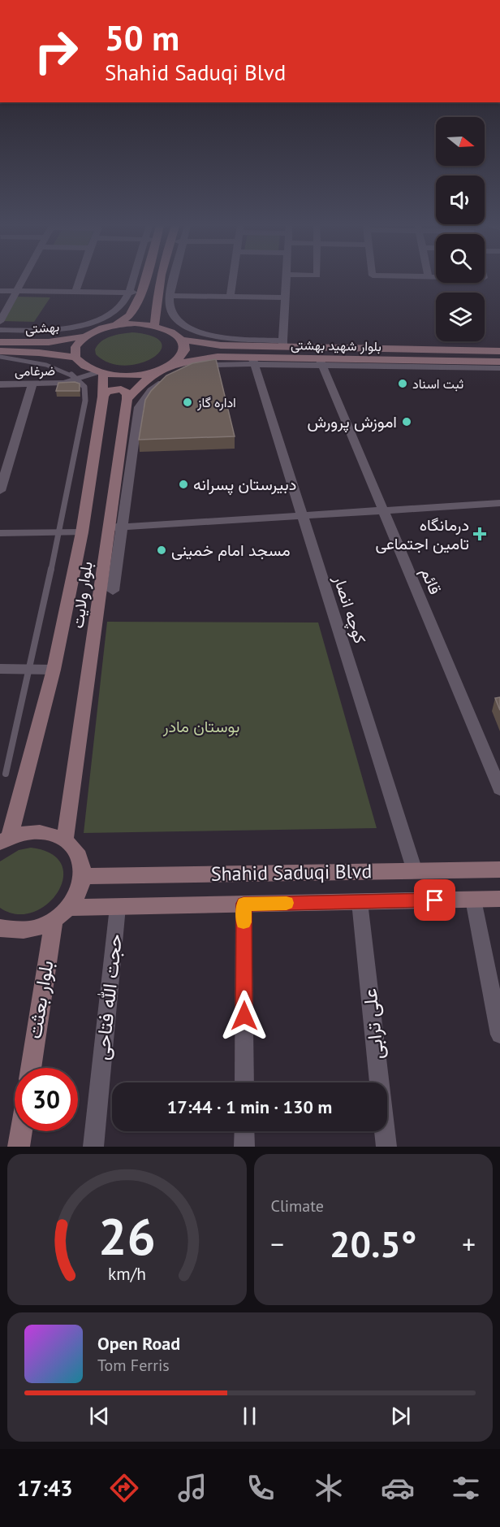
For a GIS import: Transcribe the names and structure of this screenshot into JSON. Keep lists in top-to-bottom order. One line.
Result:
{"streets":{"main road":["بهشتی","بلوار شهید بهشتی","بلوار ولایت","Shahid Saduqi Blvd","بلوار بعثت"],"street":["ضرغامی","قائم","کوچه انصار","حجت الله فتاحی","علی ترابی"]},"crossings":[["بلوار شهید بهشتی","قائم"],["بلوار شهید بهشتی","کوچه انصار"],["ضرغامی","بلوار ولایت"],["کوچه انصار","Shahid Saduqi Blvd"],["Shahid Saduqi Blvd","حجت الله فتاحی"],["Shahid Saduqi Blvd","بلوار بعثت"],["Shahid Saduqi Blvd","علی ترابی"]],"parks":["بوستان مادر"],"places":{"other":["ثبت اسناد","اداره گاز","اموزش پرورش","دبیرستان پسرانه","مسجد امام خمینی"],"health":["درمانگاه تامین اجتماعی"]},"north":"right","page":{"turn":["50 m","Shahid Saduqi Blvd"],"limit":"30","trip":"17:44 · 1 min · 130 m","tile":"Climate","heat":["−","20.5°","+"],"song":["Open Road","Tom Ferris"],"tabs":"17:43","gauge":["26","km/h"]}}
